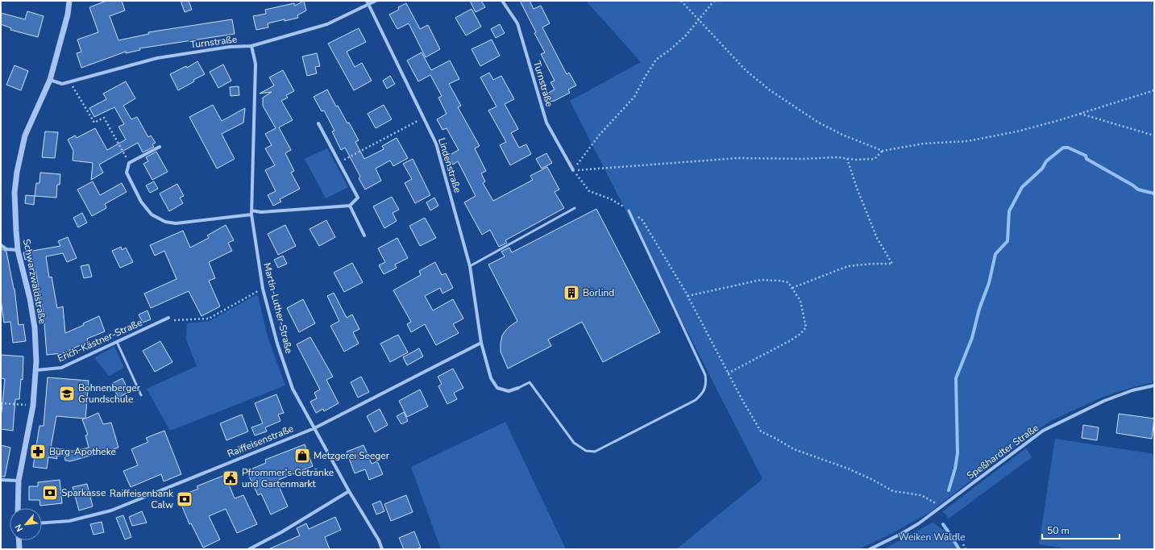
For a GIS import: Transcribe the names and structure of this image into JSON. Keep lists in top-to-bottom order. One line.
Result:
{"streets":{"street":["Turnstraße","Lindenstraße","Schwarzwaldstraße","Martin-Luther-Straße","Erich-Kästner-Straße","Raiffeisenstraße","Speßhardter Straße"]},"crossings":[["Turnstraße","Lindenstraße"],["Turnstraße","Schwarzwaldstraße"],["Turnstraße","Martin-Luther-Straße"],["Lindenstraße","Raiffeisenstraße"],["Schwarzwaldstraße","Erich-Kästner-Straße"],["Martin-Luther-Straße","Raiffeisenstraße"]],"parks":["Weiken Wäldle"],"places":{"building":["Börlind"],"school or university":["Bohnenberger Grundschule"],"pharmacy":["Burg-Apotheke"],"shop":["Metzgerei Seeger"],"public building":["Pfrommer's Getränke und Gartenmarkt"],"bank":["Sparkasse","Raiffeisenbank Calw"]},"scale_bar":"50 m","north":"bottom left"}
